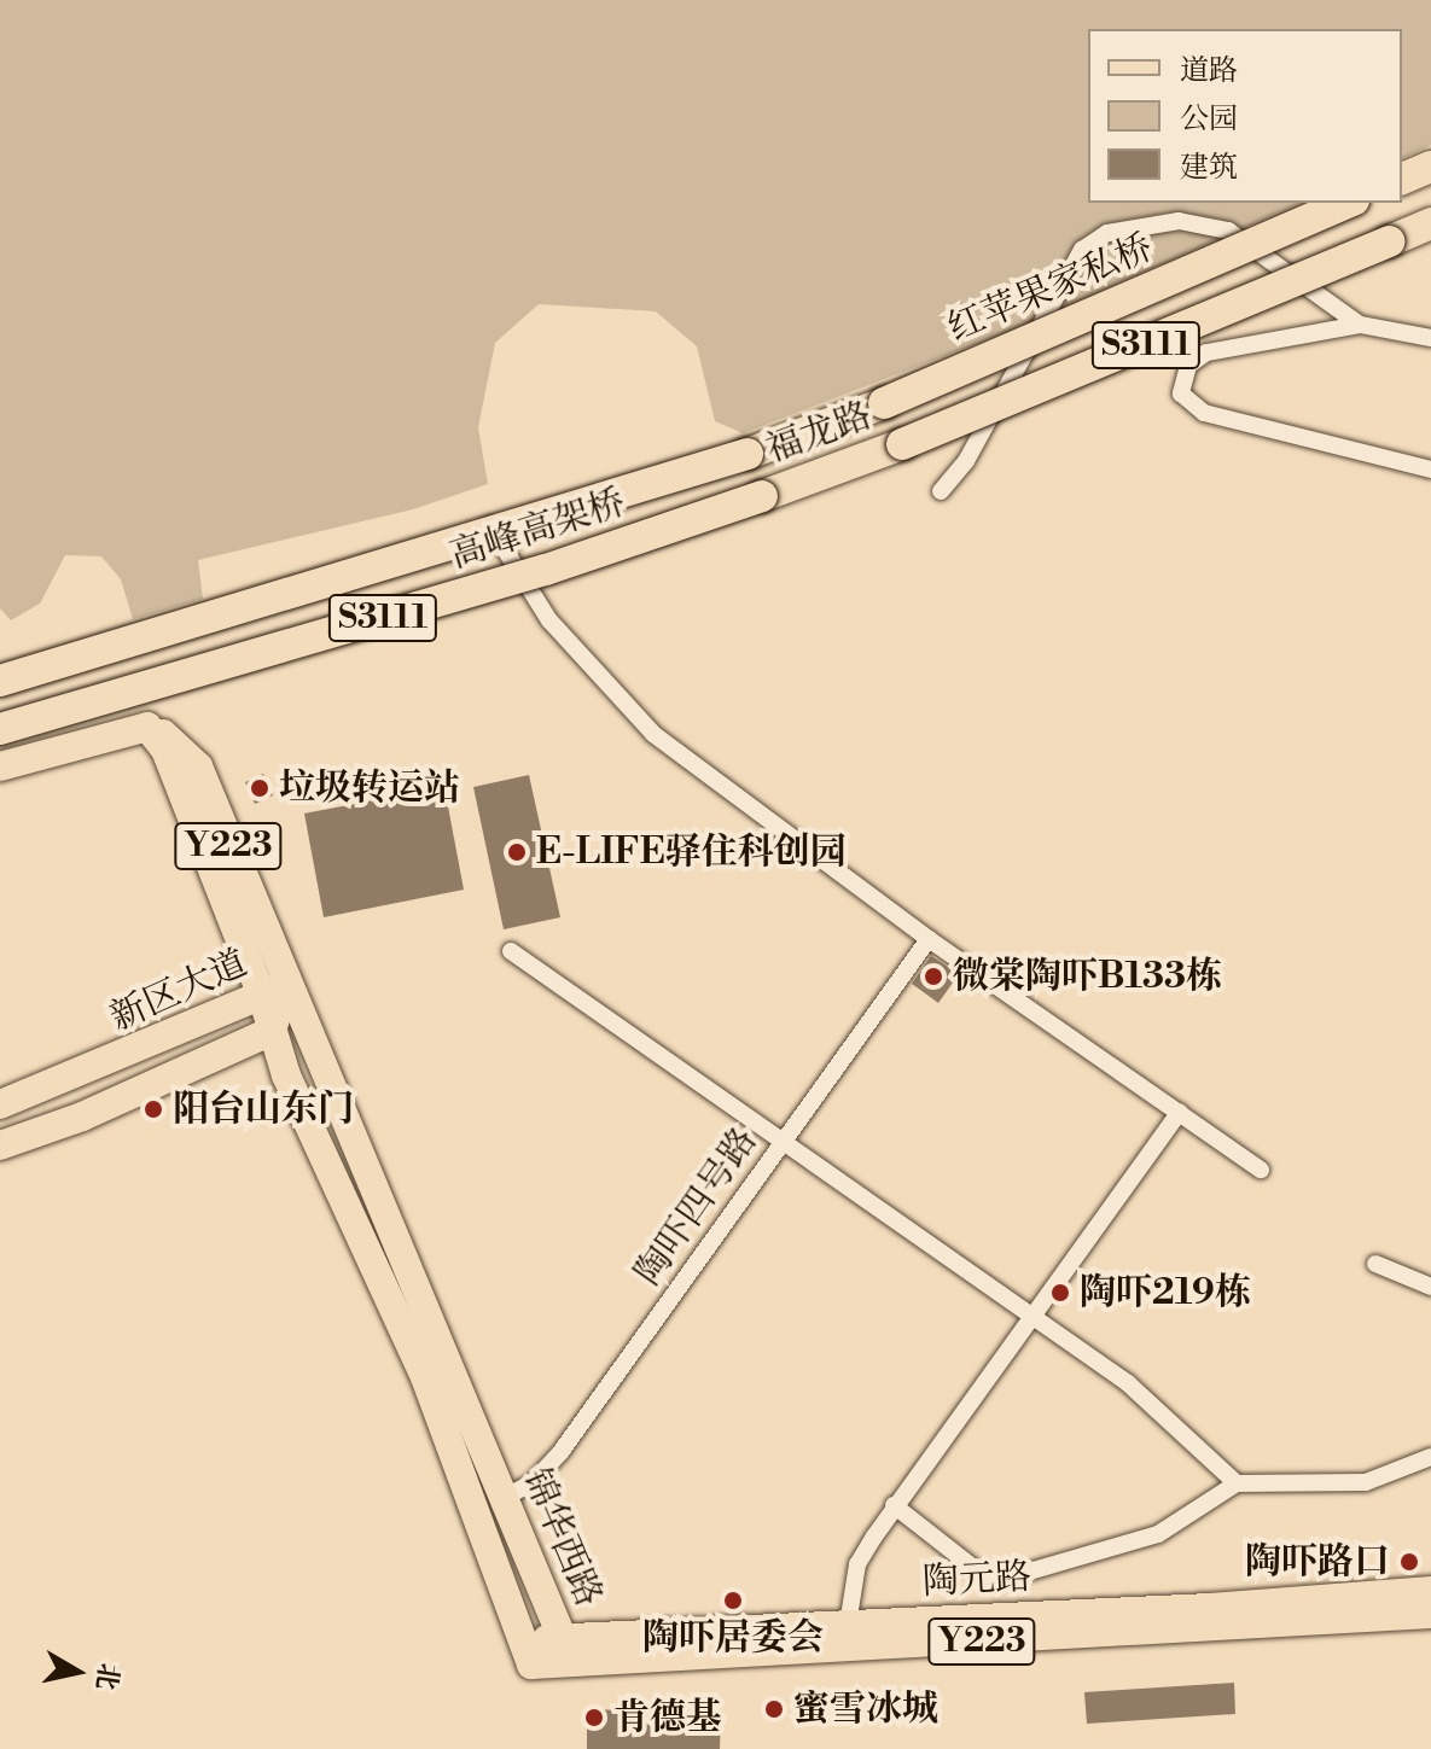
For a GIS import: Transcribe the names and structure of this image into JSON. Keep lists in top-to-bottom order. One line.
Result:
{"streets":{"highway":["红苹果家私桥","S3111","福龙路","高峰高架桥"],"main road":["Y223","新区大道","锦华西路","陶元路"],"street":["陶吓四号路"]},"crossings":[["红苹果家私桥","福龙路"],["福龙路","高峰高架桥"],["新区大道","锦华西路"],["陶吓四号路","锦华西路"],["锦华西路","陶元路"]],"places":["垃圾转运站","E-LIFE驿住科创园","微棠陶吓B133栋","阳台山东门","陶吓219栋","陶吓路口","陶吓居委会","蜜雪冰城","肯德基"],"legend":["道路","公园","建筑"],"north":"right"}
